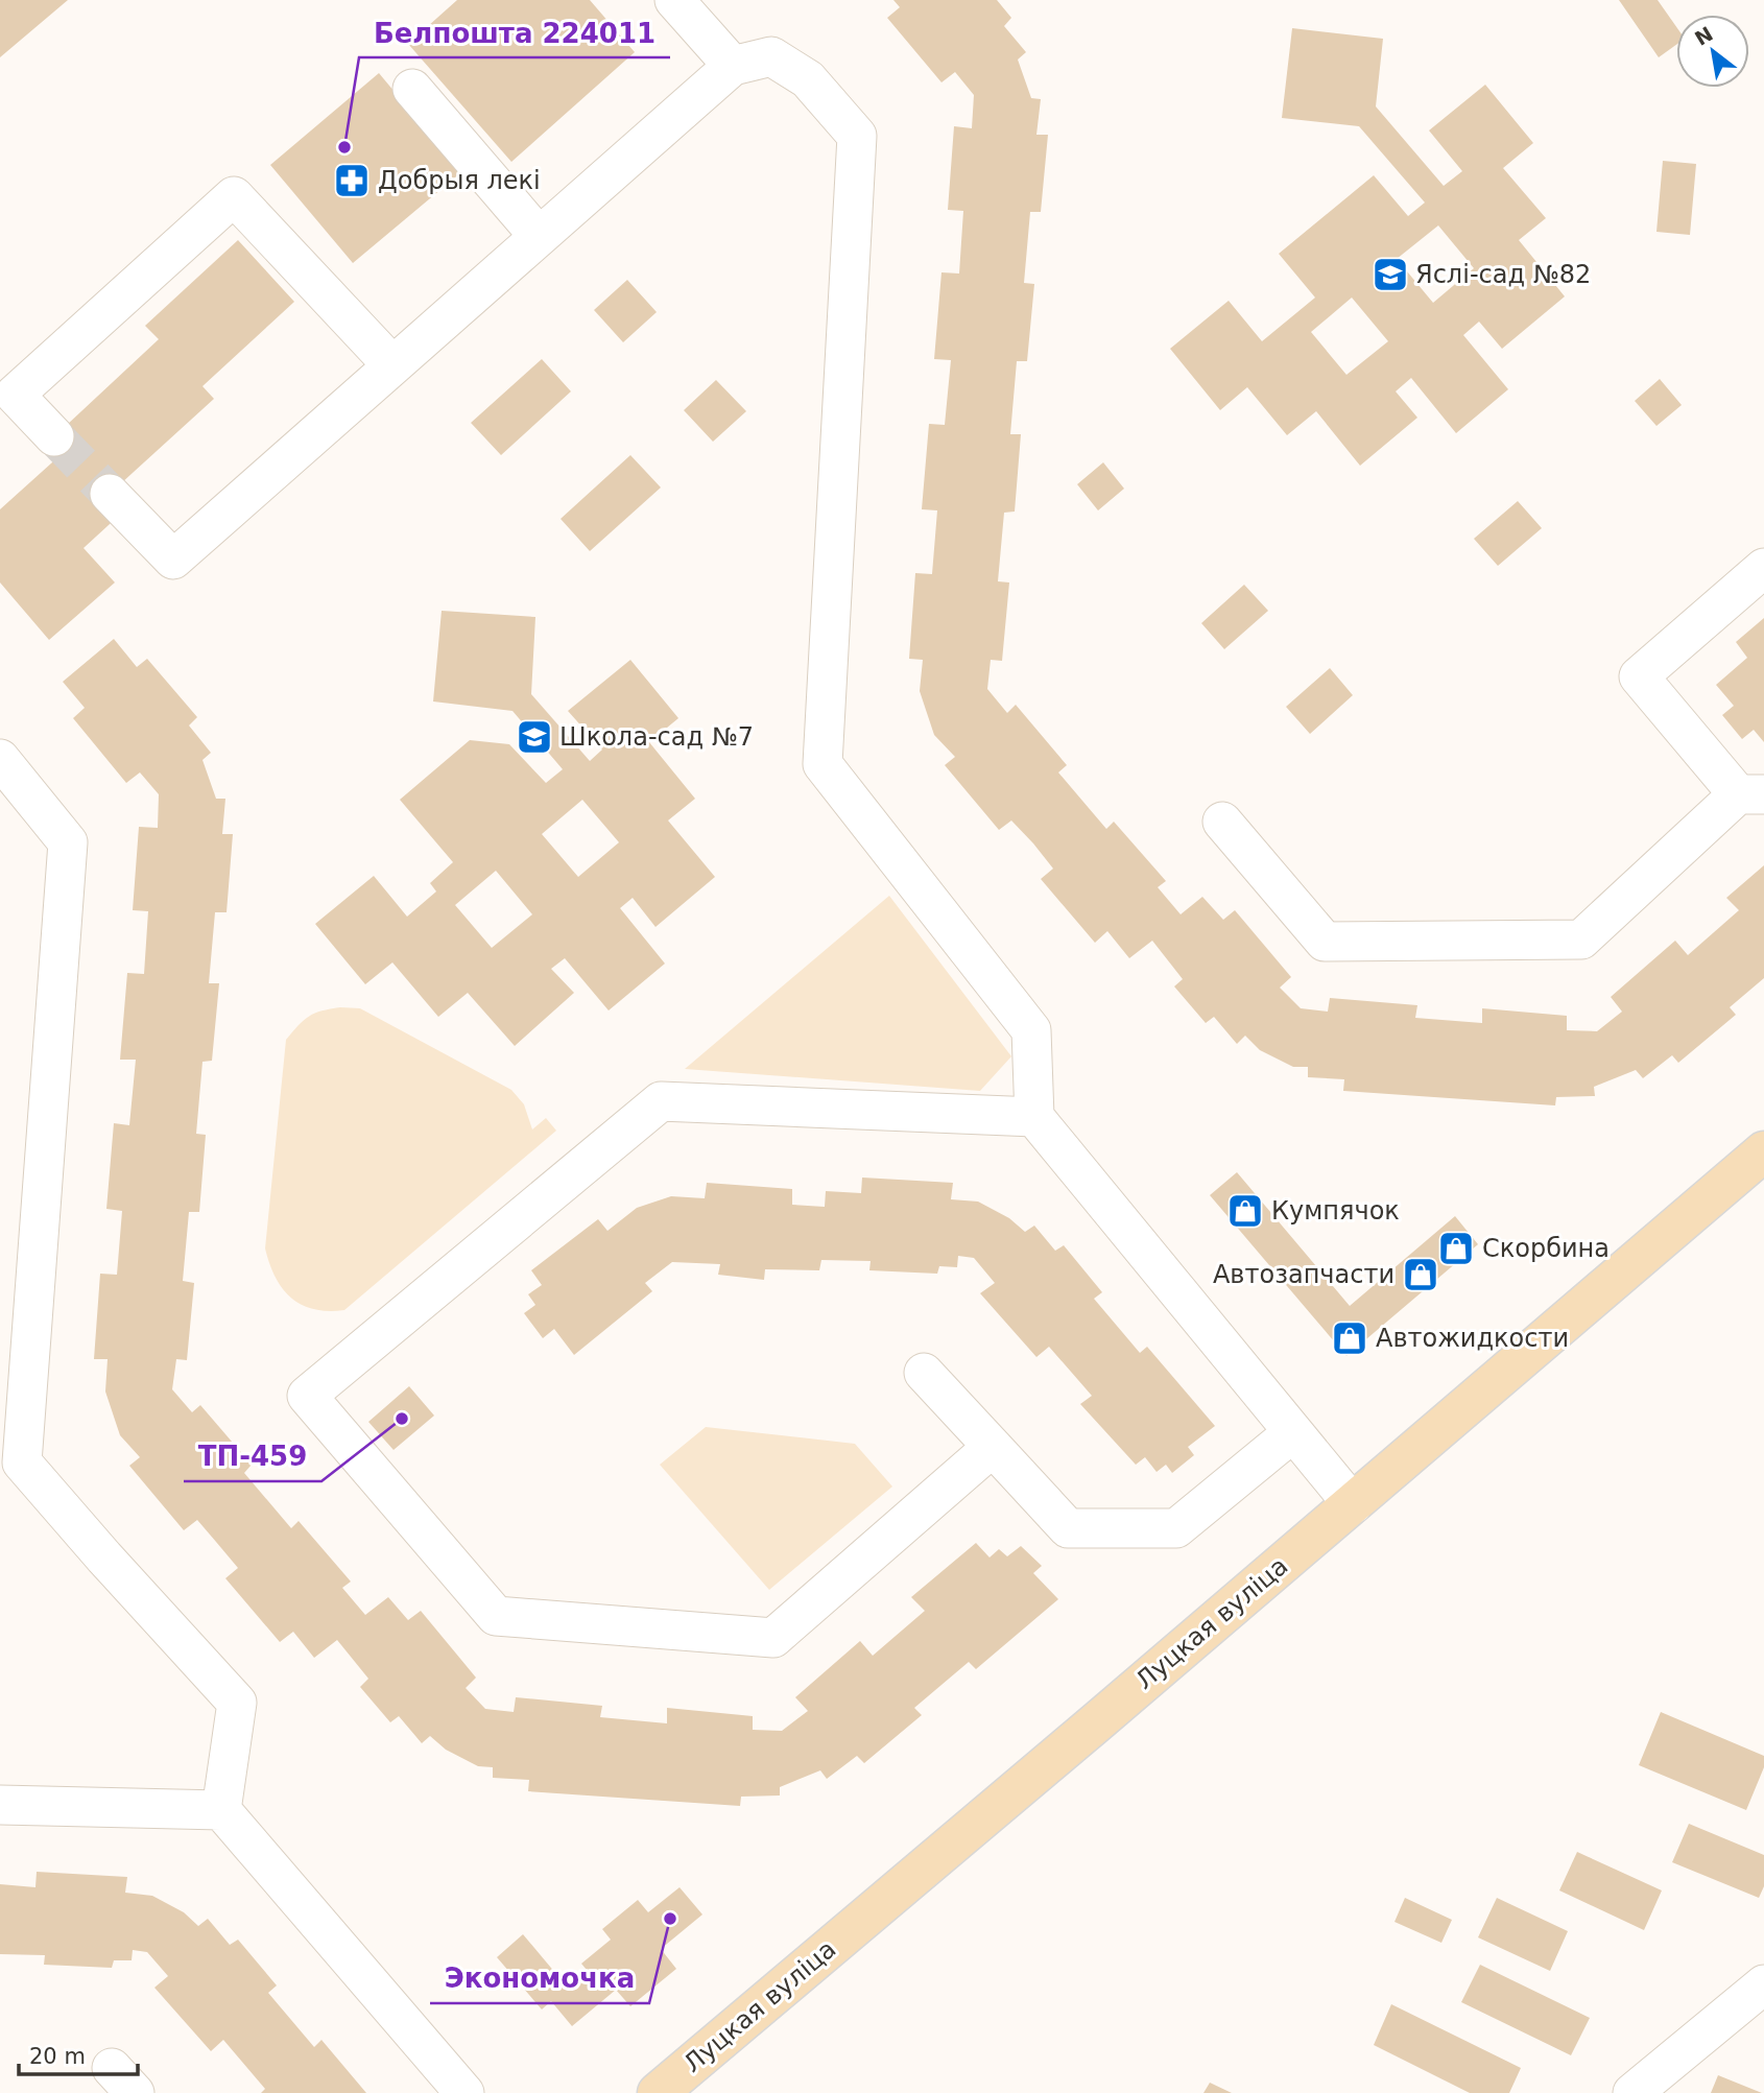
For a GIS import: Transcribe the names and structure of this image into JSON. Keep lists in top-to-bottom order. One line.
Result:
{"streets":{"main road":["Луцкая вуліца"]},"places":{"other":["Белпошта 224011","ТП-459","Экономочка"],"pharmacy":["Добрыя лекі"],"school or university":["Яслі-сад №82","Школа-сад №7"],"shop":["Кумпячок","Скорбина","Автозапчасти","Автожидкости"]},"scale_bar":"20 m","north":"top left"}
